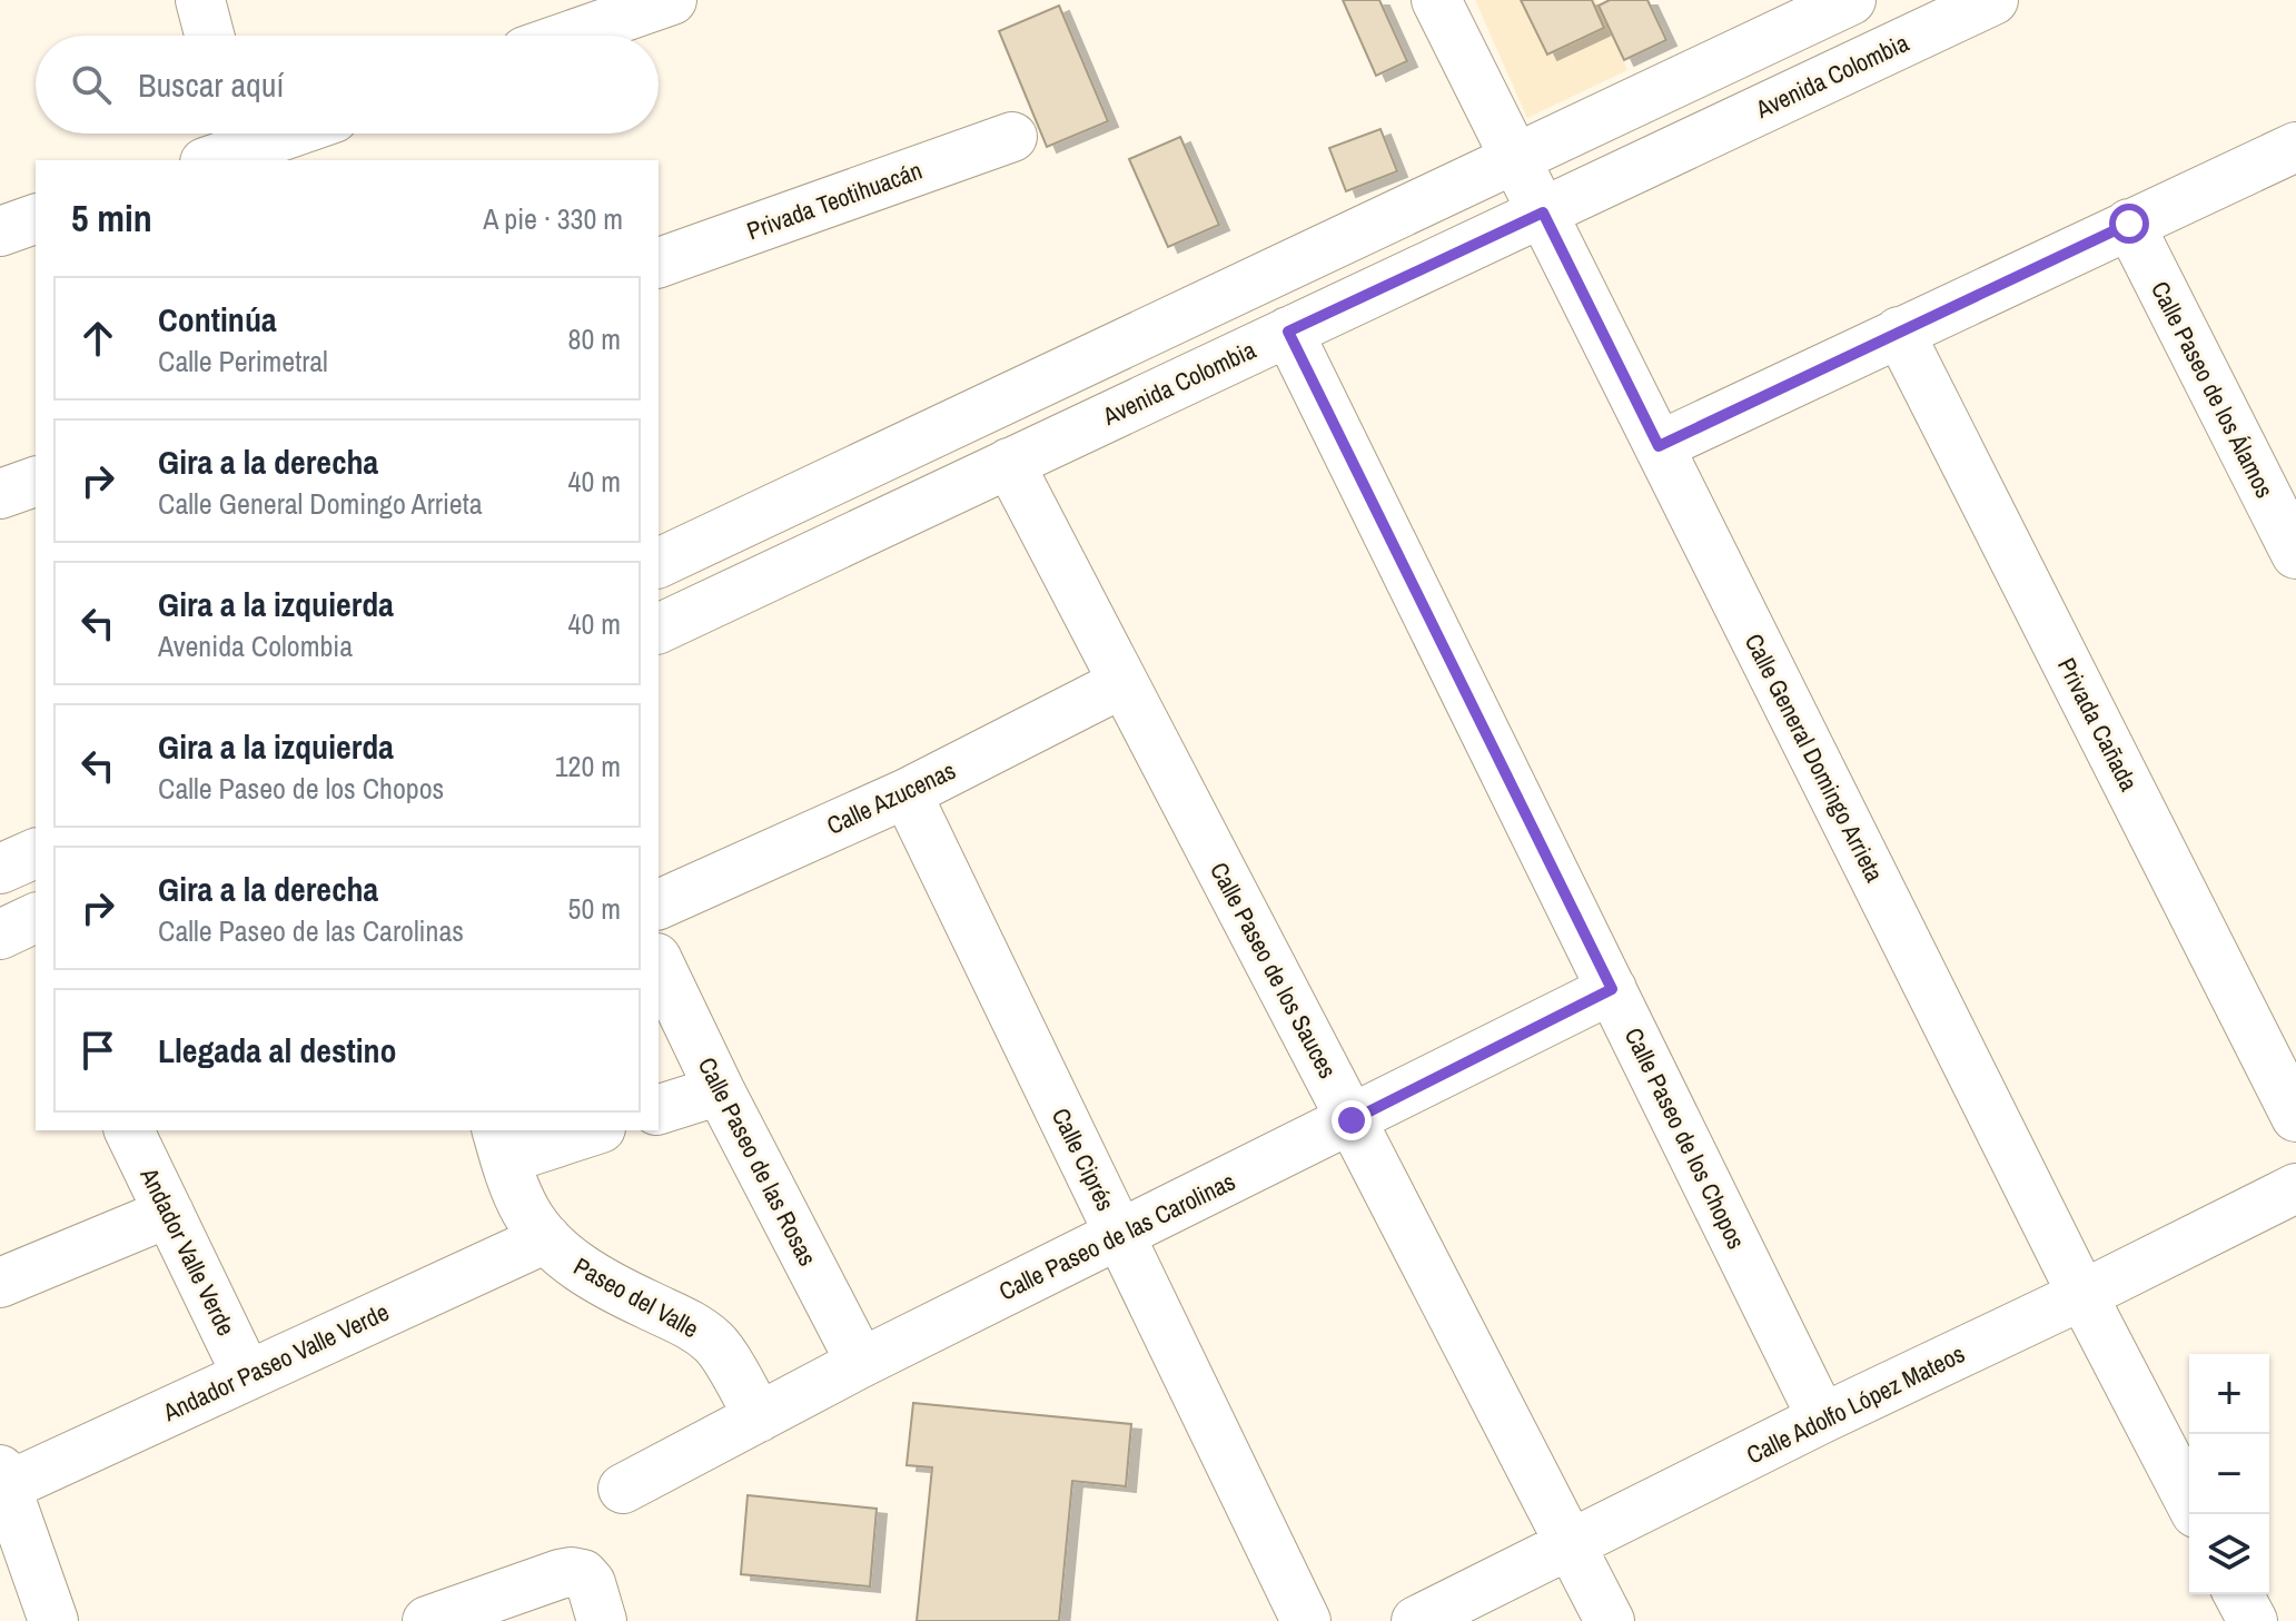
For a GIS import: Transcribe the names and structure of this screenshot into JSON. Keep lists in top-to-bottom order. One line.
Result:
{"streets":{"street":["Avenida Colombia","Privada Teotihuacán","Calle Paseo de los Álamos","Privada Cañada","Calle General Domingo Arrieta","Calle Azucenas","Calle Paseo de los Sauces","Calle Paseo de los Chopos","Calle Ciprés","Calle Paseo de las Rosas","Calle Paseo de las Carolinas","Andador Valle Verde","Paseo del Valle","Andador Paseo Valle Verde","Calle Adolfo López Mateos"]},"crossings":[["Avenida Colombia","Calle General Domingo Arrieta"],["Avenida Colombia","Calle Paseo de los Sauces"],["Avenida Colombia","Calle Paseo de los Chopos"],["Calle General Domingo Arrieta","Calle Adolfo López Mateos"],["Calle Azucenas","Calle Paseo de los Sauces"],["Calle Azucenas","Calle Ciprés"],["Calle Paseo de los Sauces","Calle Paseo de las Carolinas"],["Calle Paseo de los Sauces","Calle Adolfo López Mateos"],["Calle Paseo de los Chopos","Calle Paseo de las Carolinas"],["Calle Paseo de los Chopos","Calle Adolfo López Mateos"],["Calle Ciprés","Calle Paseo de las Carolinas"],["Calle Paseo de las Rosas","Calle Paseo de las Carolinas"],["Calle Paseo de las Carolinas","Paseo del Valle"],["Andador Valle Verde","Andador Paseo Valle Verde"],["Paseo del Valle","Andador Paseo Valle Verde"]],"page":{"search":"Buscar aquí","heading":["5 min","A pie · 330 m"],"list":[["Continúa","Calle Perimetral","80 m"],["Gira a la derecha","Calle General Domingo Arrieta","40 m"],["Gira a la izquierda","Avenida Colombia","40 m"],["Gira a la izquierda","Calle Paseo de los Chopos","120 m"],["Gira a la derecha","Calle Paseo de las Carolinas","50 m"],"Llegada al destino"],"map_buttons":["+","−"]}}
